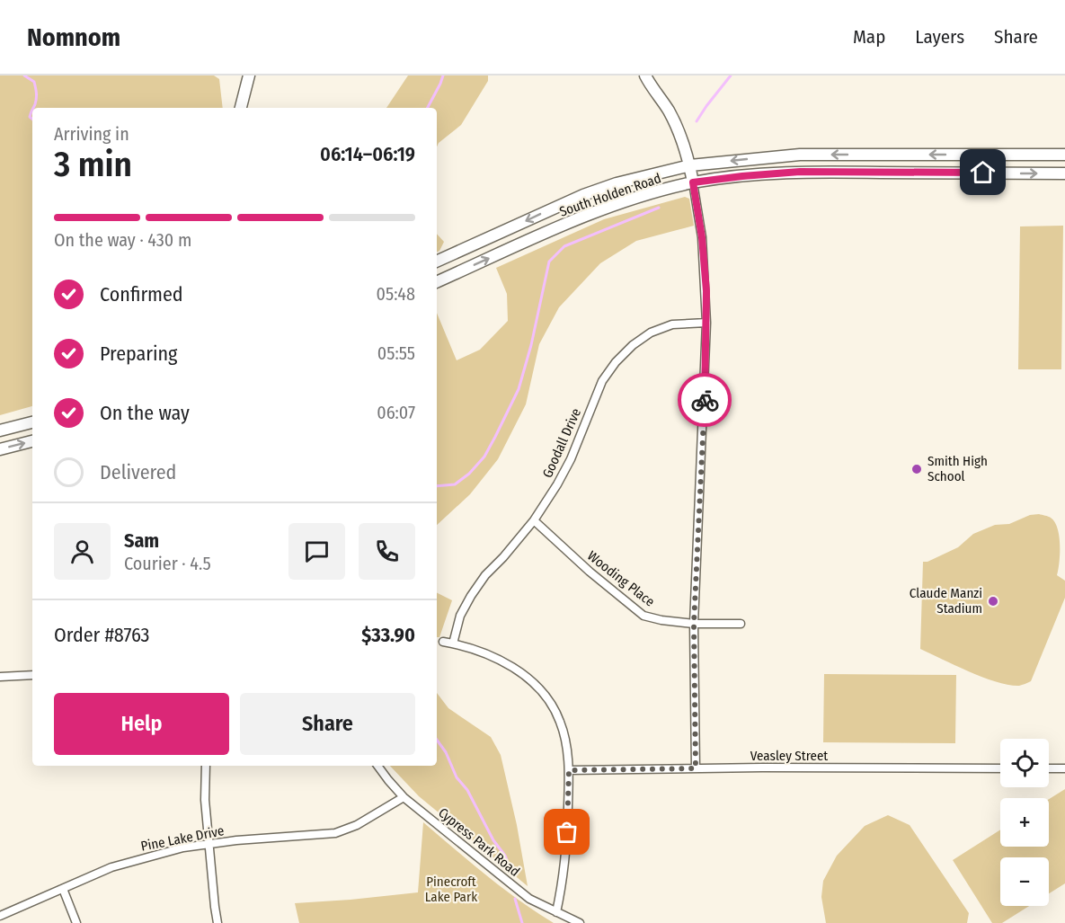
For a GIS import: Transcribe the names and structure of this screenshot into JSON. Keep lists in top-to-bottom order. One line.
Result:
{"streets":{"main road":["South Holden Road"],"street":["Goodall Drive","Wooding Place","Veasley Street","Pine Lake Drive","Cypress Park Road"]},"crossings":[["Goodall Drive","Wooding Place"],["Pine Lake Drive","Cypress Park Road"]],"parks":["Pinecroft Lake Park"],"places":["Smith High School","Claude Manzi Stadium"],"page":{"header":"Nomnom","nav":["Map","Layers","Share"],"heading":["3 min","Arriving in","06:14–06:19"],"panel":["Sam","Courier · 4.5","Order #8763","$33.90"],"bar":"On the way · 430 m","list":[["Confirmed","05:48"],["Preparing","05:55"],["On the way","06:07"],"Delivered"],"buttons":["Help","Share"],"map_buttons":["+","−"]}}
